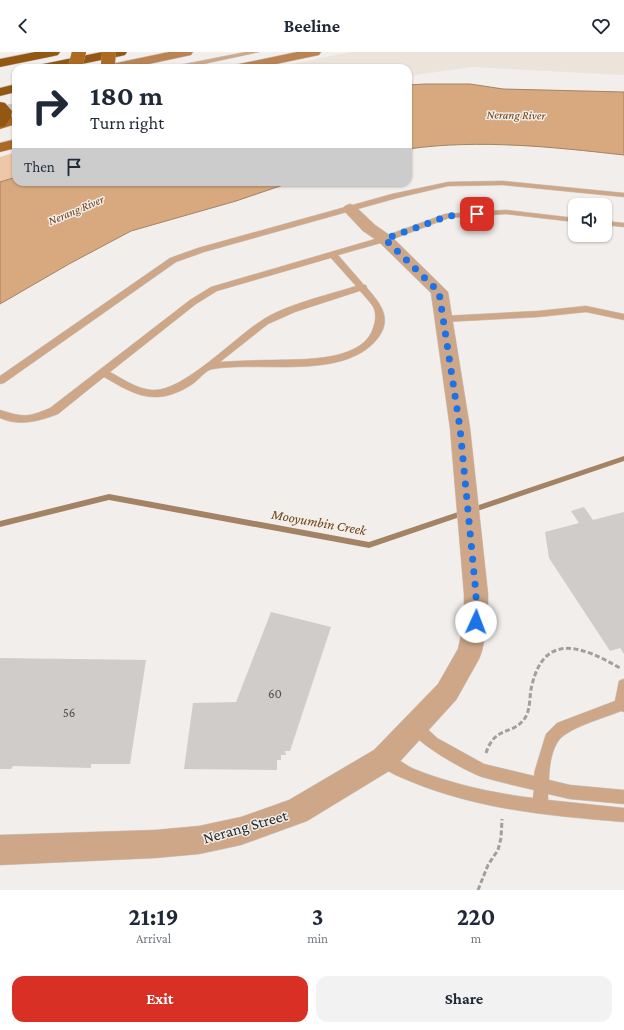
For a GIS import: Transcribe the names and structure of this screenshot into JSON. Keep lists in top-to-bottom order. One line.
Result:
{"streets":{"street":["Nerang Street"]},"water":["Nerang River","Mooyumbin Creek"],"house_numbers":["60","56"],"page":{"header":"Beeline","turn":["180 m","Turn right"],"then":"Then","eta":["21:19","Arrival","3","min","220","m"],"buttons":["Exit","Share"]}}
